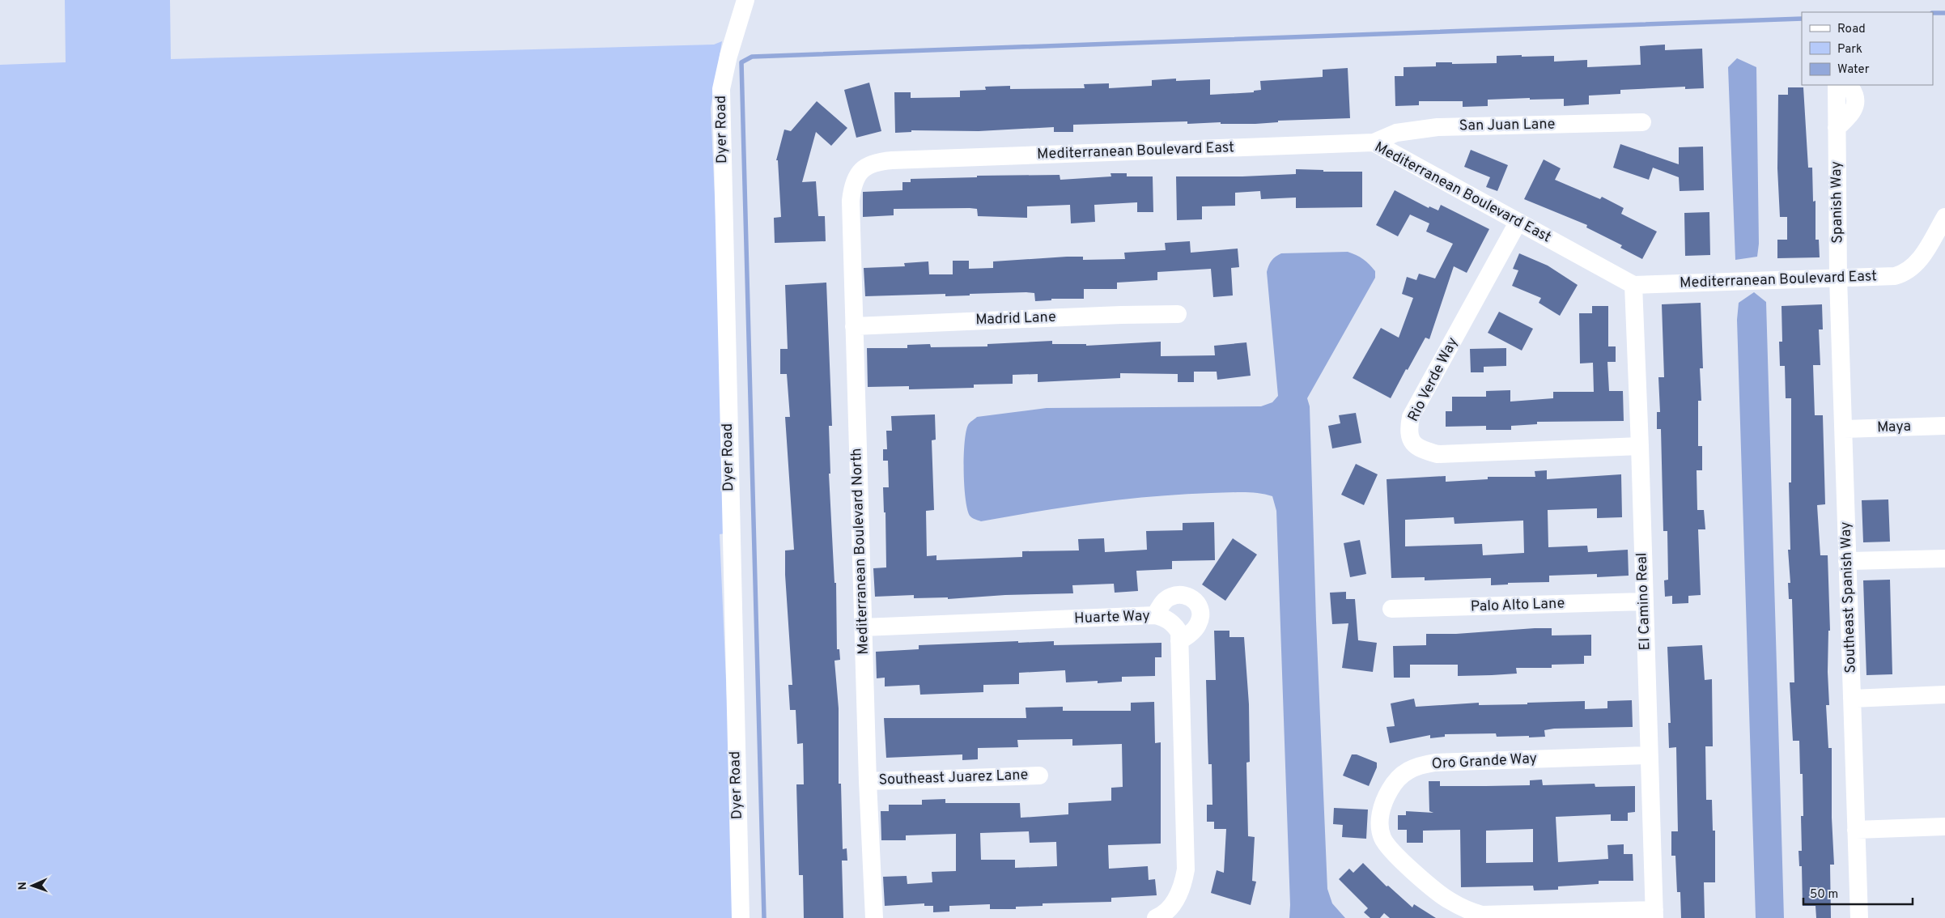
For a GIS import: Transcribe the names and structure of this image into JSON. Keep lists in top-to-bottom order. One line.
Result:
{"streets":{"street":["San Juan Lane","Dyer Road","Mediterranean Boulevard East","Spanish Way","Madrid Lane","Rio Verde Way","Maya","Mediterranean Boulevard North","Southeast Spanish Way","El Camino Real","Palo Alto Lane","Huarte Way","Oro Grande Way","Southeast Juarez Lane"]},"crossings":[["San Juan Lane","Mediterranean Boulevard East"],["Mediterranean Boulevard East","Spanish Way"],["Mediterranean Boulevard East","Rio Verde Way"],["Mediterranean Boulevard East","Mediterranean Boulevard North"],["Mediterranean Boulevard East","Southeast Spanish Way"],["Mediterranean Boulevard East","El Camino Real"],["Spanish Way","Southeast Spanish Way"],["Madrid Lane","Mediterranean Boulevard North"],["Rio Verde Way","El Camino Real"],["Maya","Southeast Spanish Way"],["Mediterranean Boulevard North","Huarte Way"],["Mediterranean Boulevard North","Southeast Juarez Lane"],["El Camino Real","Palo Alto Lane"],["El Camino Real","Oro Grande Way"]],"legend":["Road","Park","Water"],"scale_bar":"50 m","north":"left"}
